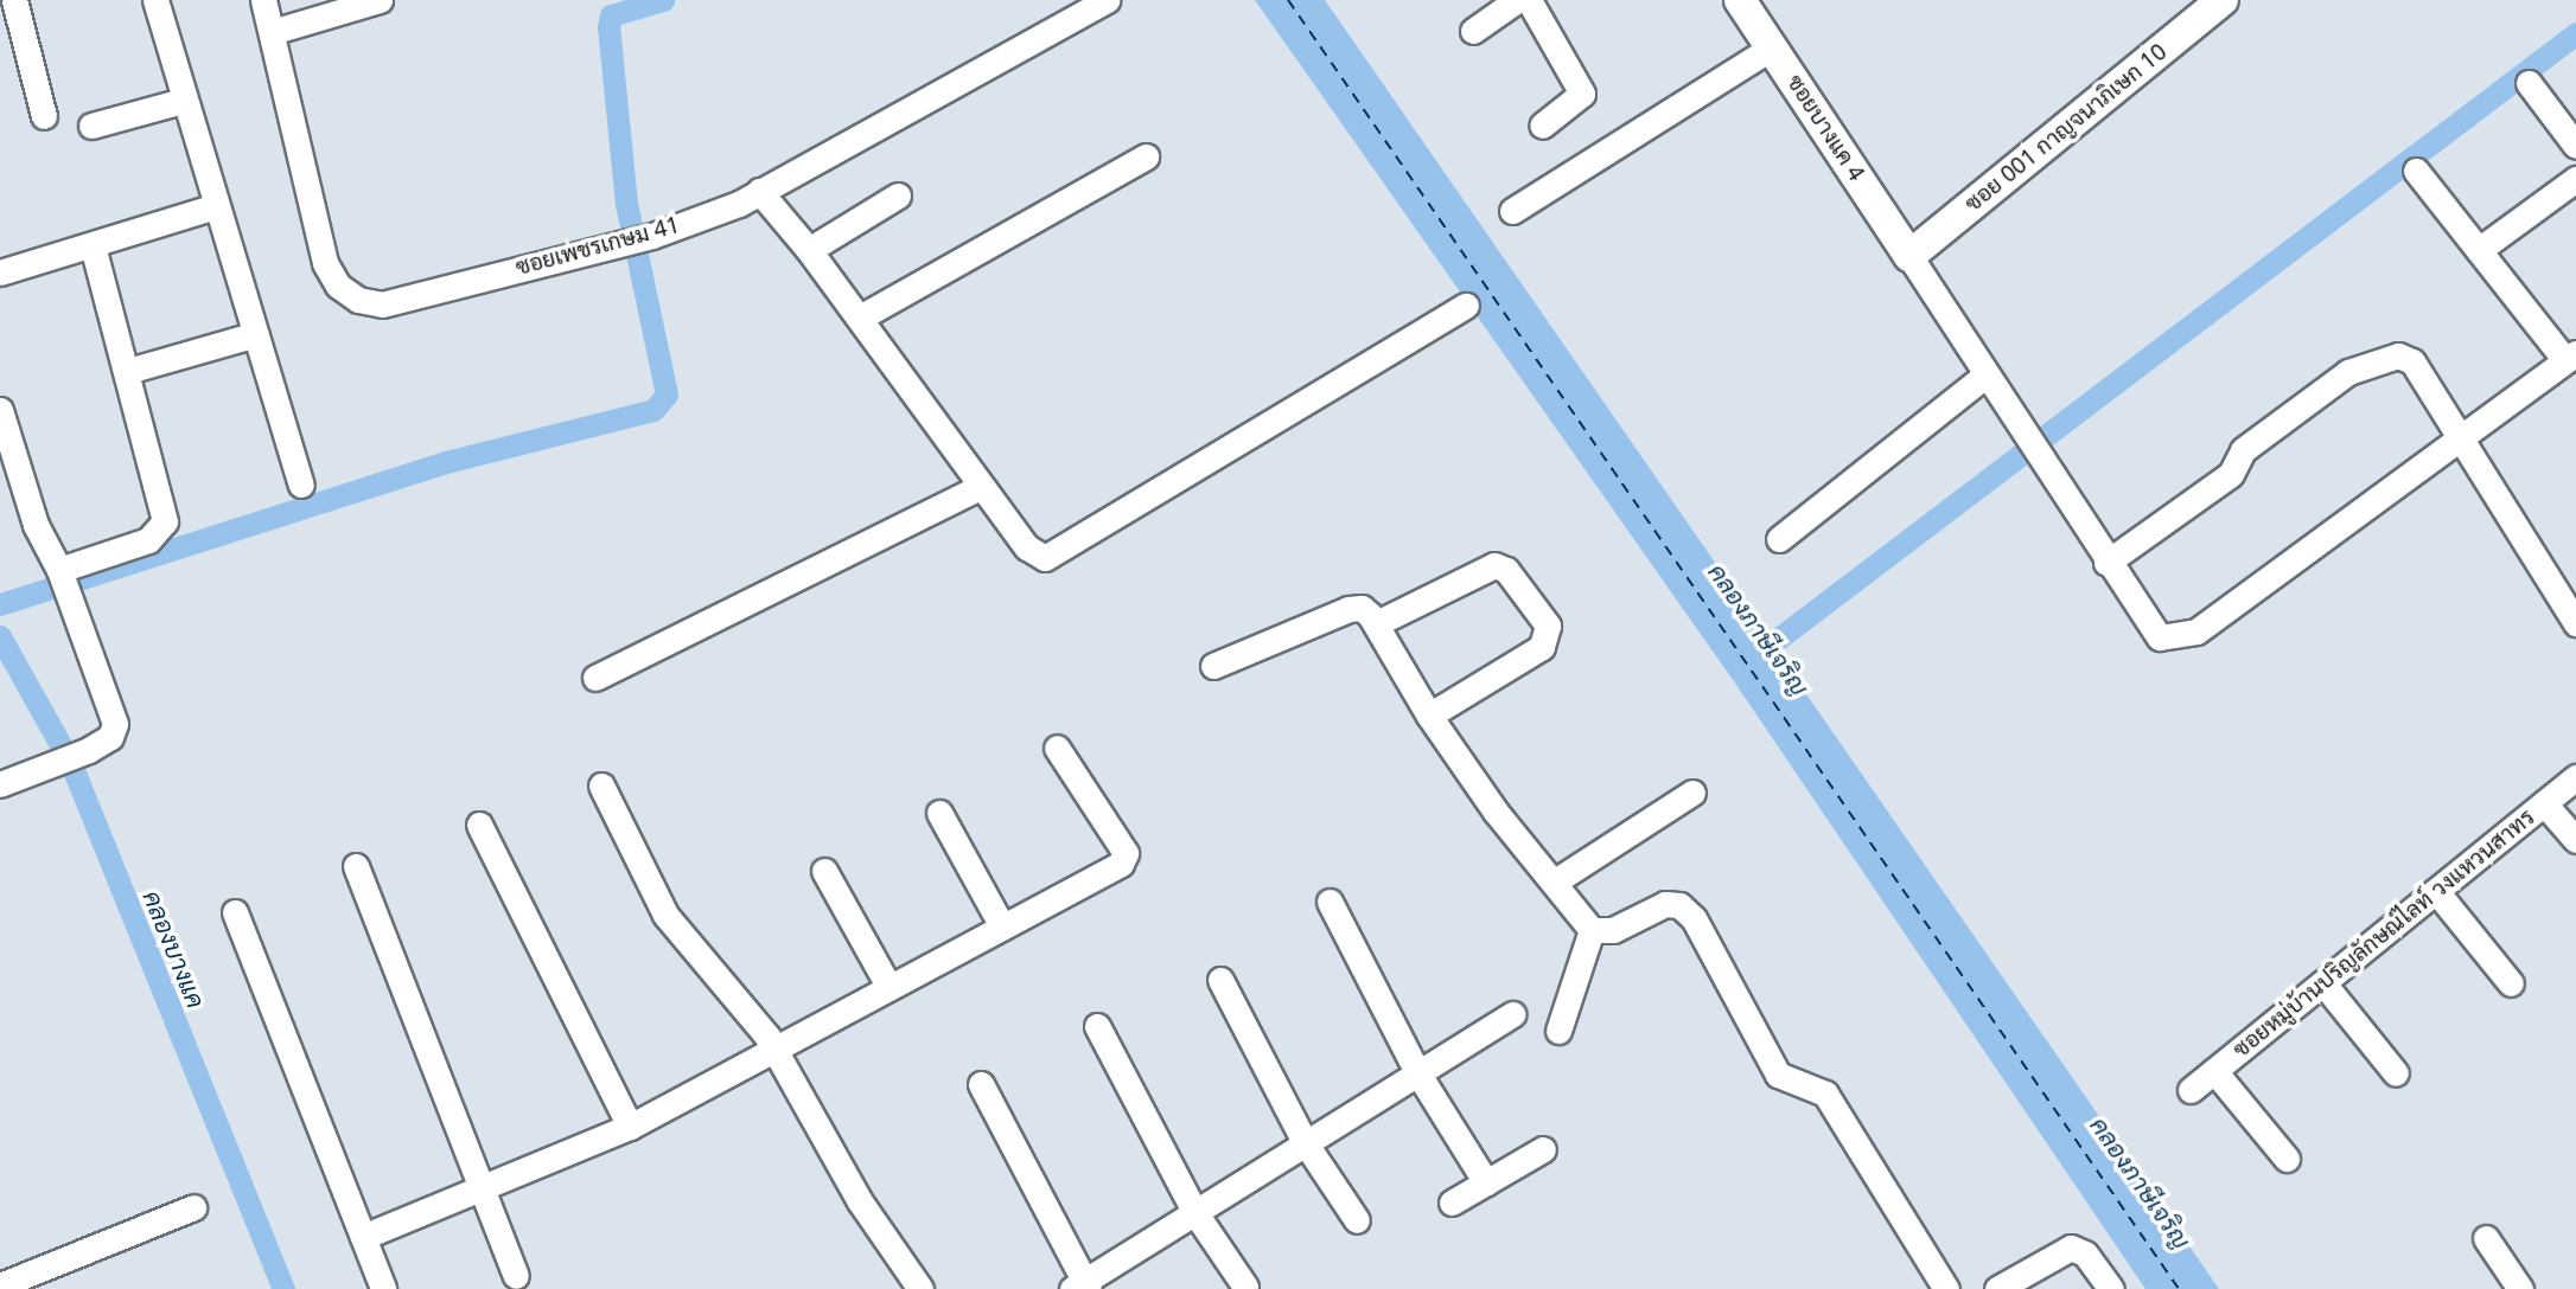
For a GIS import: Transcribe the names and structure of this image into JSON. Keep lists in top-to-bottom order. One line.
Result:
{"streets":{"street":["ซอยบางแค 4","ซอย 001 กาญจนาภิเษก 10","ซอยเพชรเกษม 41","ซอยหมู่บ้านปริญลักษณ์ไลท์ วงแหวนสาทร"]},"crossings":[["ซอยบางแค 4","ซอย 001 กาญจนาภิเษก 10"]],"water":["คลองภาษีเจริญ","คลองบางแค"]}
